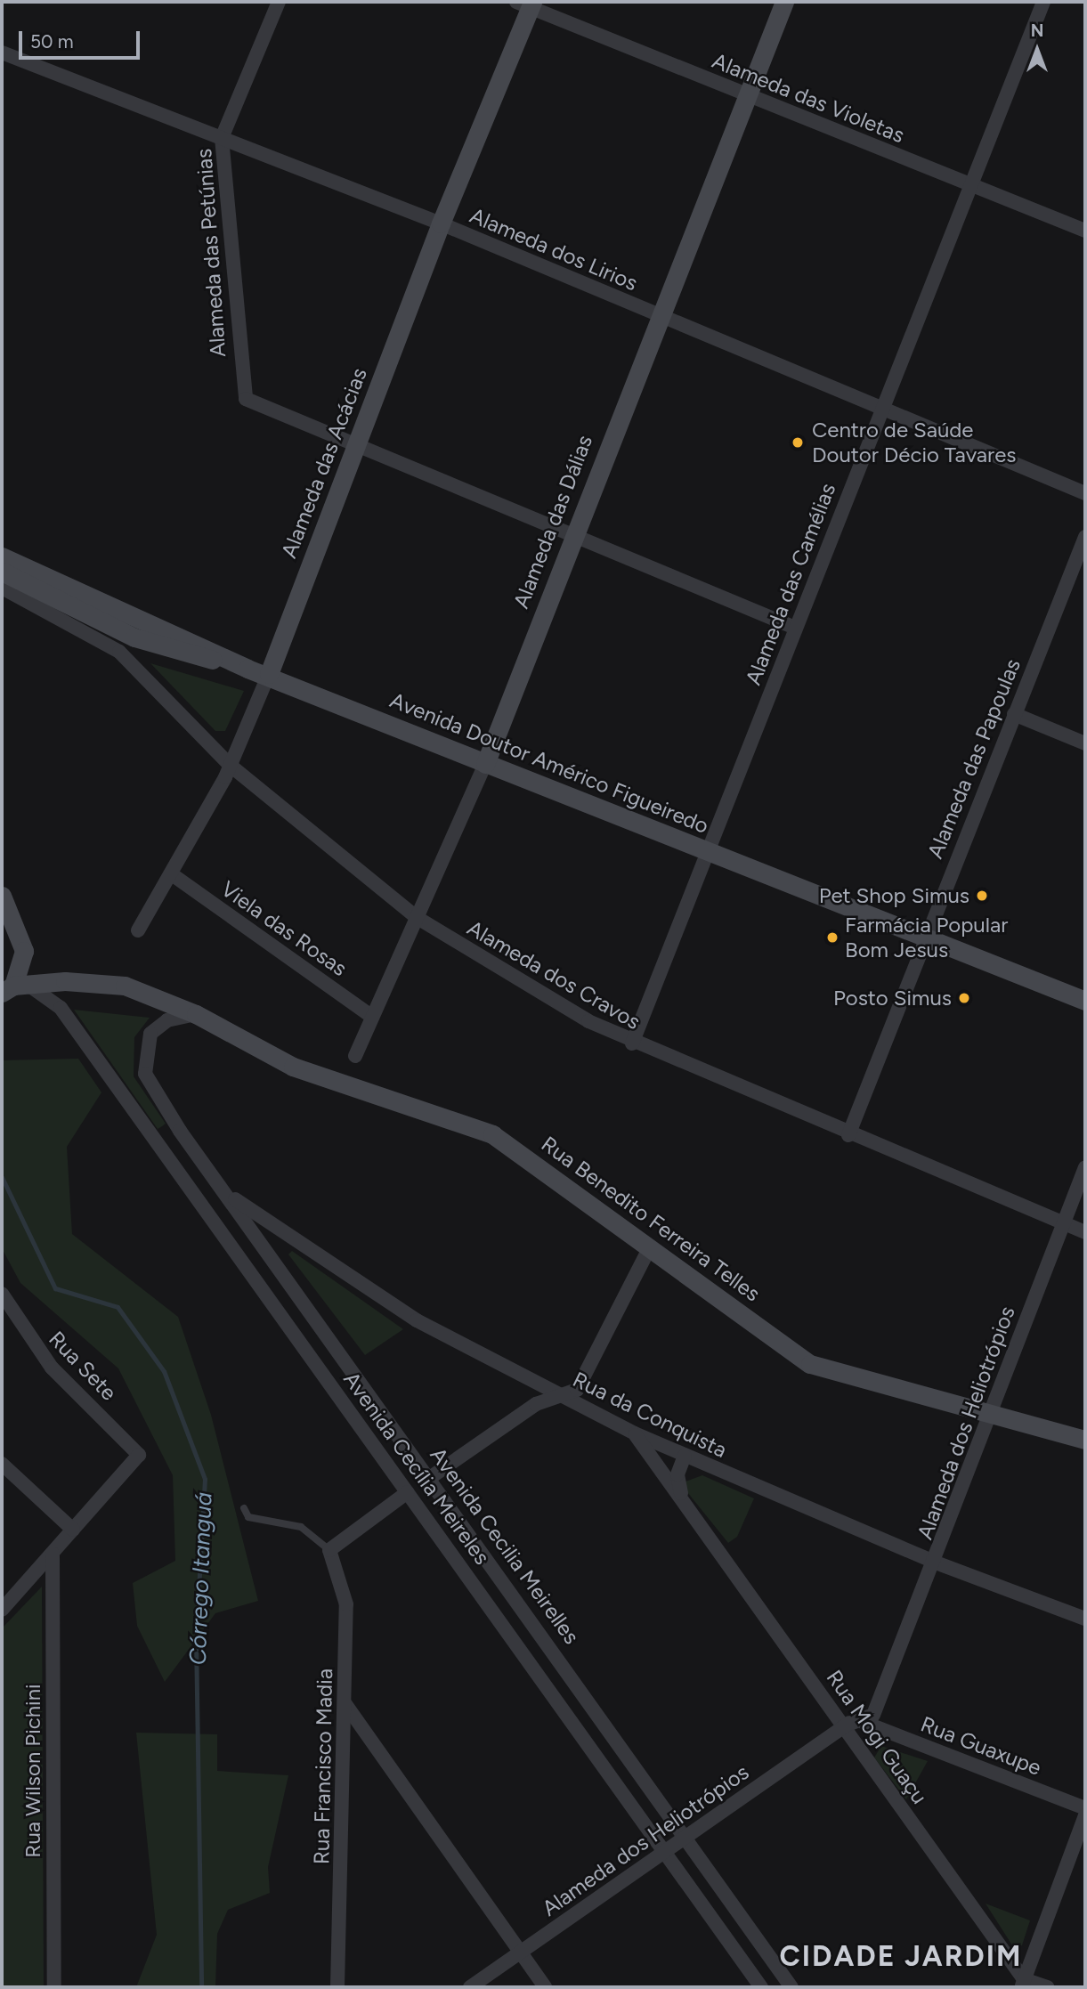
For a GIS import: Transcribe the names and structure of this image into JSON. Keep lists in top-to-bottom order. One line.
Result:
{"streets":{"main road":["Alameda das Acácias","Alameda das Dálias","Avenida Doutor Américo Figueiredo","Rua Benedito Ferreira Telles"],"street":["Alameda das Violetas","Alameda dos Lirios","Alameda das Petúnias","Alameda das Camélias","Alameda das Papoulas","Viela das Rosas","Alameda dos Cravos","Rua Sete","Rua da Conquista","Alameda dos Heliotrópios","Avenida Cecília Meireles","Avenida Cecilia Meirelles","Rua Mogi Guaçu","Rua Guaxupe","Rua Francisco Madia","Rua Wilson Pichini"]},"crossings":[["Alameda das Violetas","Alameda das Acácias"],["Alameda das Violetas","Alameda das Dálias"],["Alameda das Violetas","Alameda das Camélias"],["Alameda dos Lirios","Alameda das Petúnias"],["Alameda dos Lirios","Alameda das Acácias"],["Alameda dos Lirios","Alameda das Dálias"],["Alameda dos Lirios","Alameda das Camélias"],["Alameda das Petúnias","Alameda das Acácias"],["Alameda das Acácias","Avenida Doutor Américo Figueiredo"],["Alameda das Acácias","Viela das Rosas"],["Alameda das Acácias","Alameda dos Cravos"],["Alameda das Dálias","Avenida Doutor Américo Figueiredo"],["Alameda das Dálias","Viela das Rosas"],["Alameda das Dálias","Alameda dos Cravos"],["Alameda das Camélias","Avenida Doutor Américo Figueiredo"],["Alameda das Camélias","Alameda dos Cravos"],["Alameda das Papoulas","Avenida Doutor Américo Figueiredo"],["Alameda das Papoulas","Alameda dos Cravos"],["Alameda dos Cravos","Alameda dos Heliotrópios"],["Rua Benedito Ferreira Telles","Alameda dos Heliotrópios"],["Rua Benedito Ferreira Telles","Avenida Cecília Meireles"],["Rua Benedito Ferreira Telles","Avenida Cecilia Meirelles"],["Rua da Conquista","Alameda dos Heliotrópios"],["Rua da Conquista","Avenida Cecilia Meirelles"],["Rua da Conquista","Rua Mogi Guaçu"],["Alameda dos Heliotrópios","Avenida Cecília Meireles"],["Alameda dos Heliotrópios","Avenida Cecilia Meirelles"],["Alameda dos Heliotrópios","Rua Mogi Guaçu"],["Alameda dos Heliotrópios","Rua Guaxupe"]],"districts":["CIDADE JARDIM"],"water":["Córrego Itanguá"],"places":["Centro de Saúde Doutor Décio Tavares","Pet Shop Simus","Farmácia Popular Bom Jesus","Posto Simus"],"scale_bar":"50 m","north":"top"}
